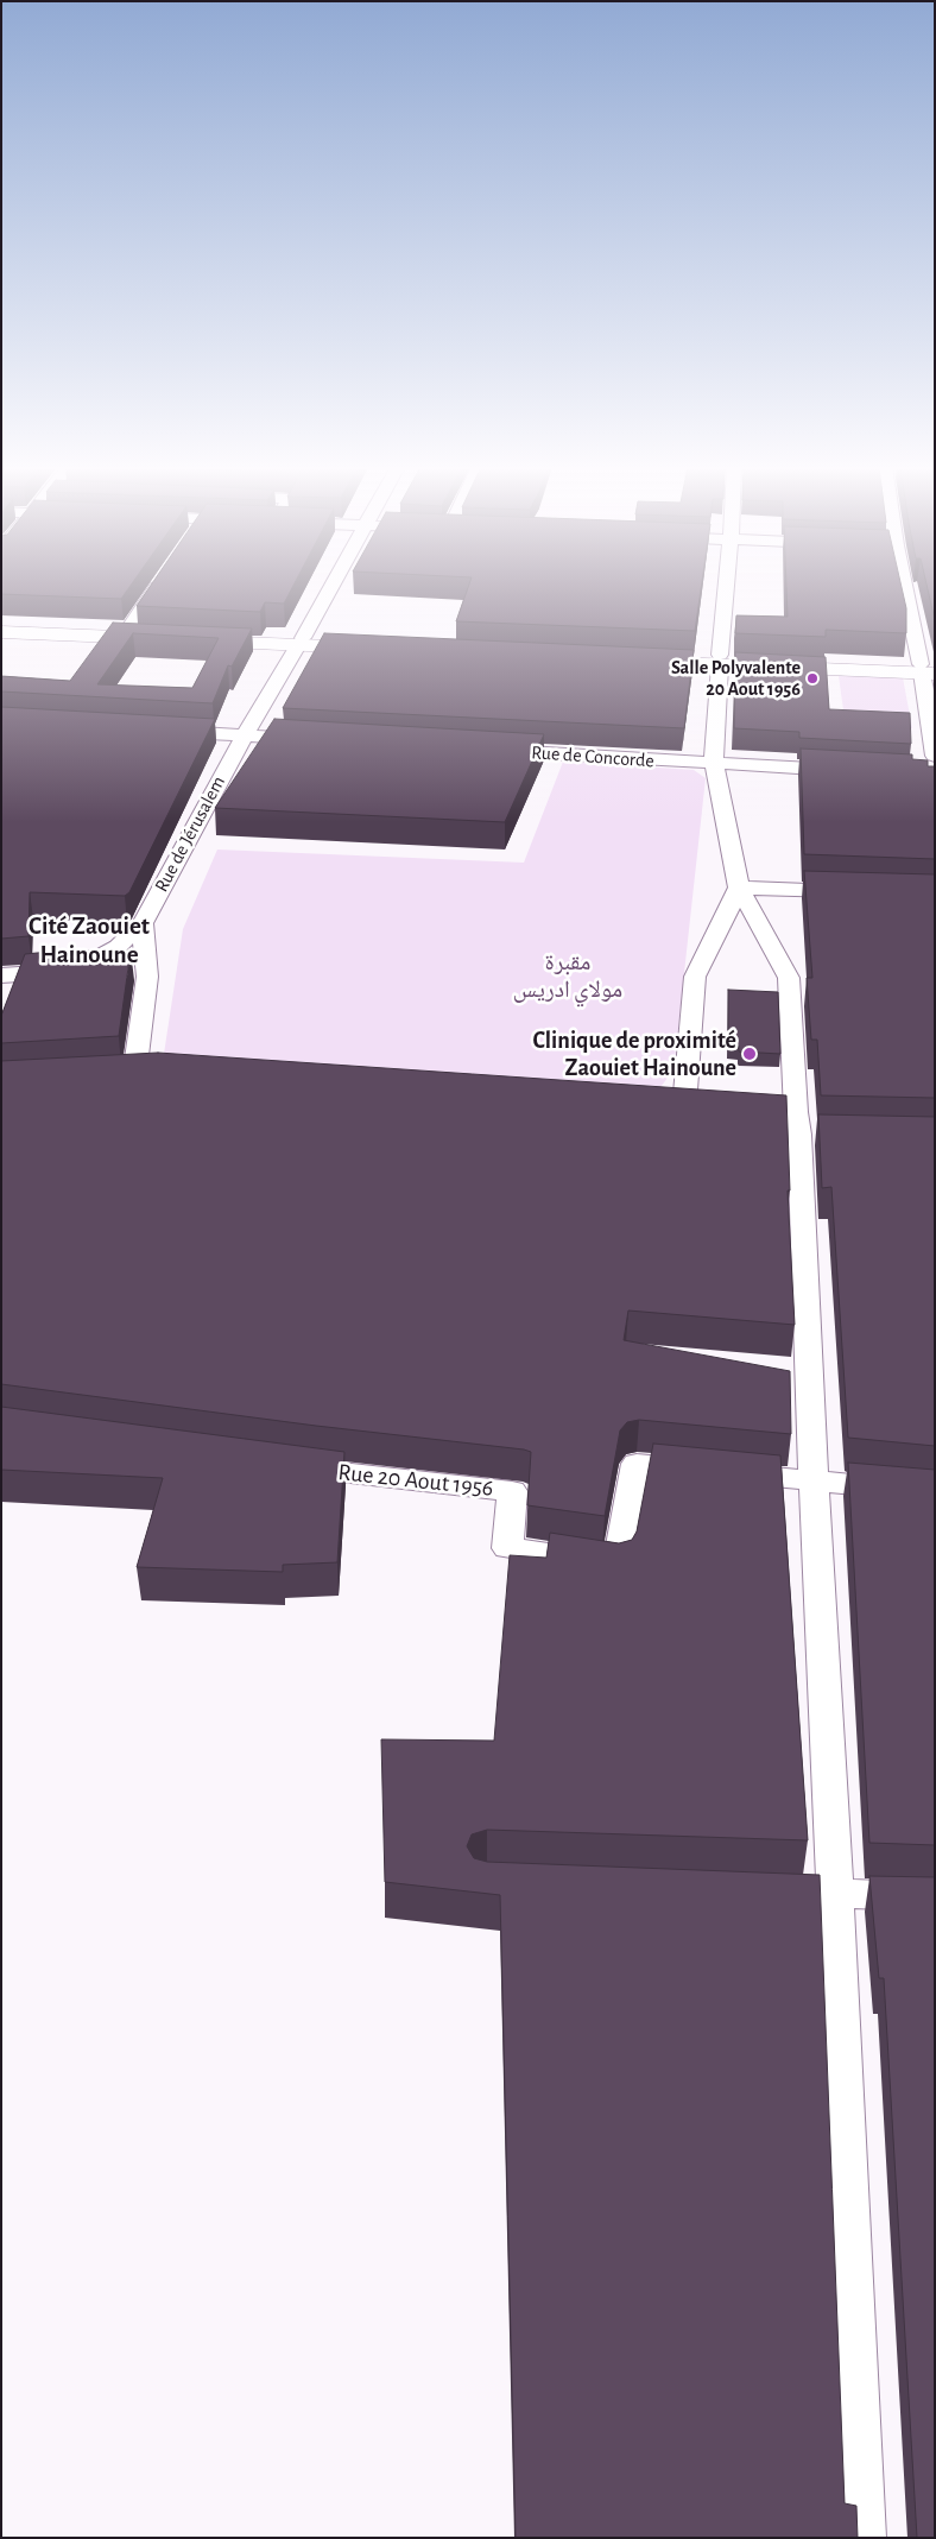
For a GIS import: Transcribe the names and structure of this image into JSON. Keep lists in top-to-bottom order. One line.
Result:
{"streets":{"street":["Rue de Concorde","Rue de Jérusalem","Rue 20 Aout 1956"]},"districts":["Cité Zaouiet Hainoune"],"parks":["مقبرة مولاي ادريس"],"places":["Salle Polyvalente 20 Aout 1956","Clinique de proximité Zaouiet Hainoune"]}
